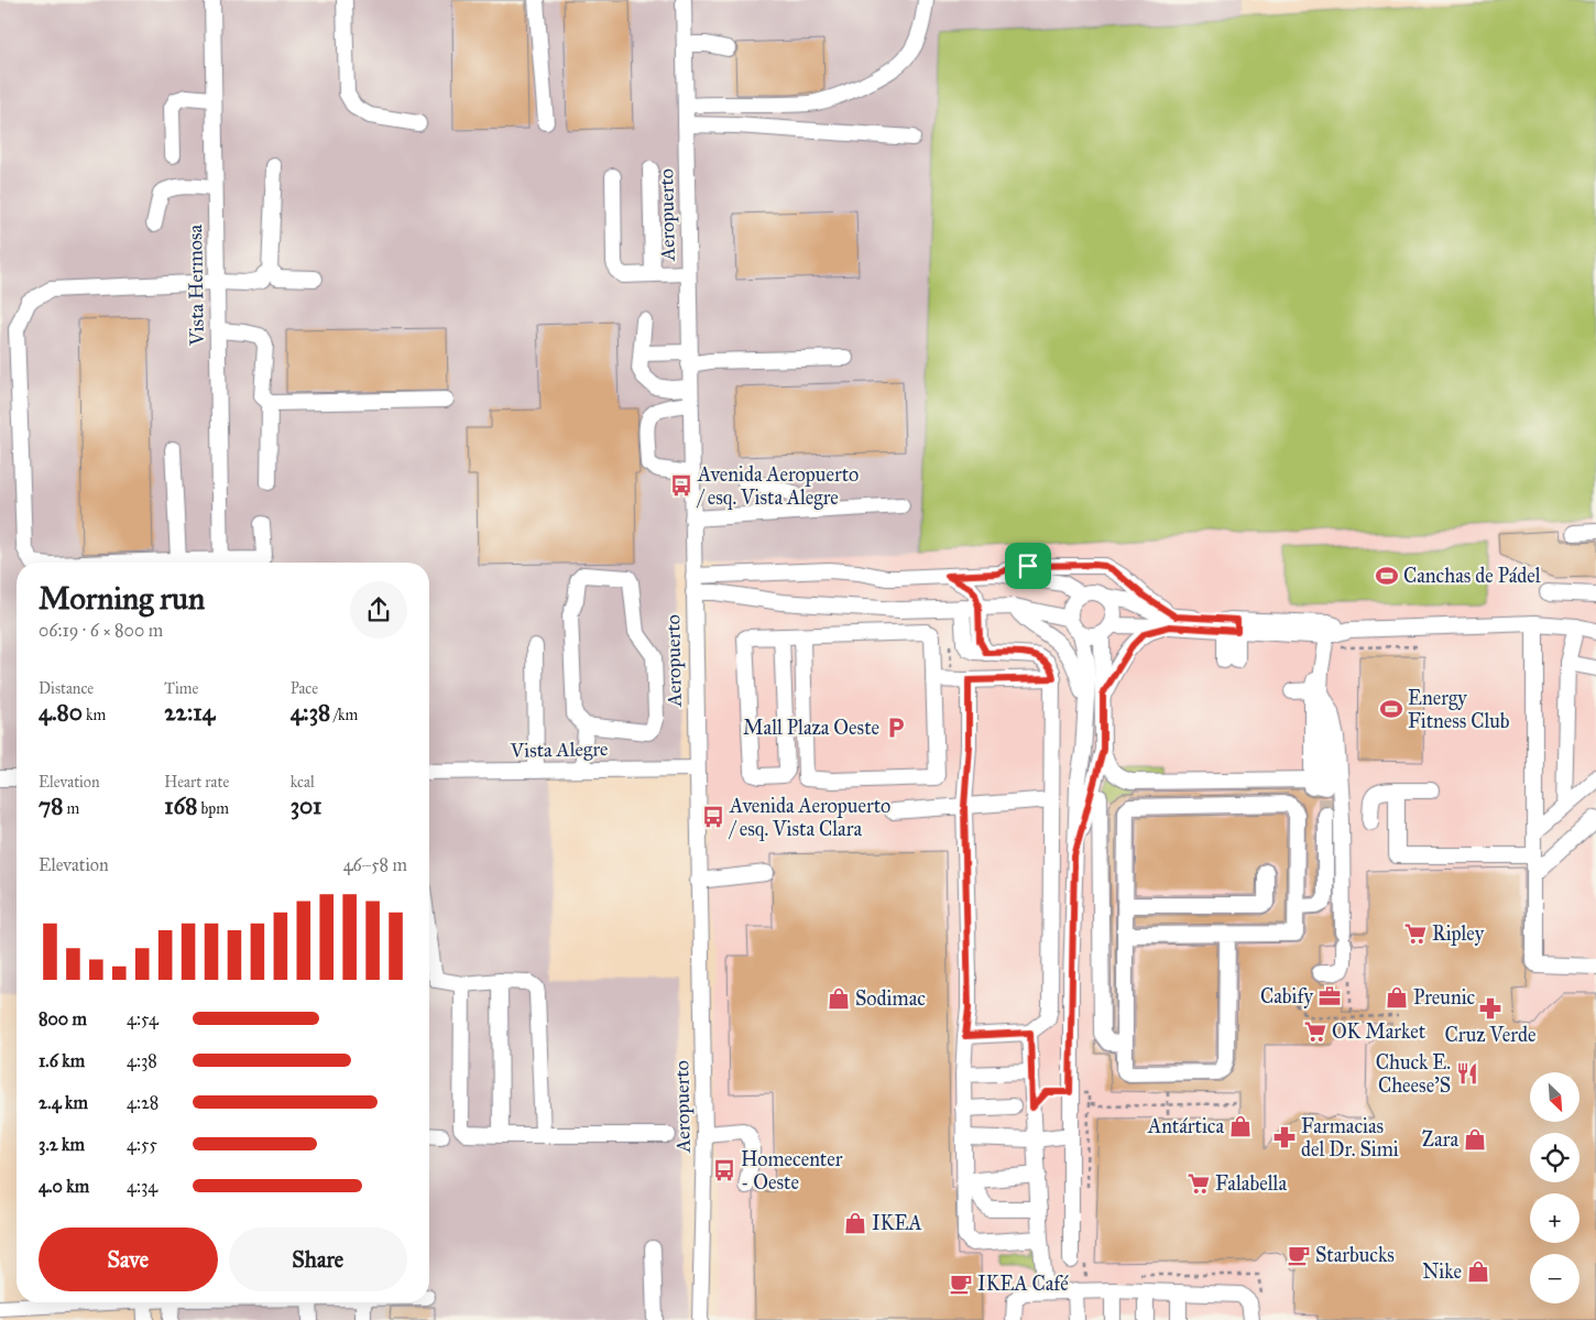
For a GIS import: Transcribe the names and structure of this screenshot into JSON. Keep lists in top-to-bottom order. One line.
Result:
{"streets":{"street":["Aeropuerto","Vista Hermosa","Vista Alegre"]},"crossings":[["Aeropuerto","Vista Alegre"]],"places":{"bus stop":["Avenida Aeropuerto / esq. Vista Alegre","Avenida Aeropuerto / esq. Vista Clara","Homecenter - Oeste"],"sports":["Canchas de Pádel","Energy Fitness Club"],"parking":["Mall Plaza Oeste"],"supermarket":["Ripley","OK Market","Falabella"],"office":["Cabify"],"shop":["Preunic","Sodimac","Antártica","Zara","IKEA","Nike"],"pharmacy":["Cruz Verde","Farmacias del Dr. Simi"],"restaurant":["Chuck E. Cheese'S"],"cafe":["Starbucks","IKEA Café"]},"north":"bottom right","page":{"heading":["Morning run","06:19 · 6 × 800 m"],"stats":[["Distance","4.80 km"],["Time","22:14"],["Pace","4:38 /km"],["Elevation","78 m"],["Heart rate","168 bpm"],["kcal","301"]],"chart":["Elevation","46–58 m"],"list":[{"name":"800 m","note":"4:54"},{"name":"1.6 km","note":"4:38"},{"name":"2.4 km","note":"4:28"},{"name":"3.2 km","note":"4:55"},{"name":"4.0 km","note":"4:34"}],"map_buttons":["+","−"],"buttons":["Save","Share"]}}
